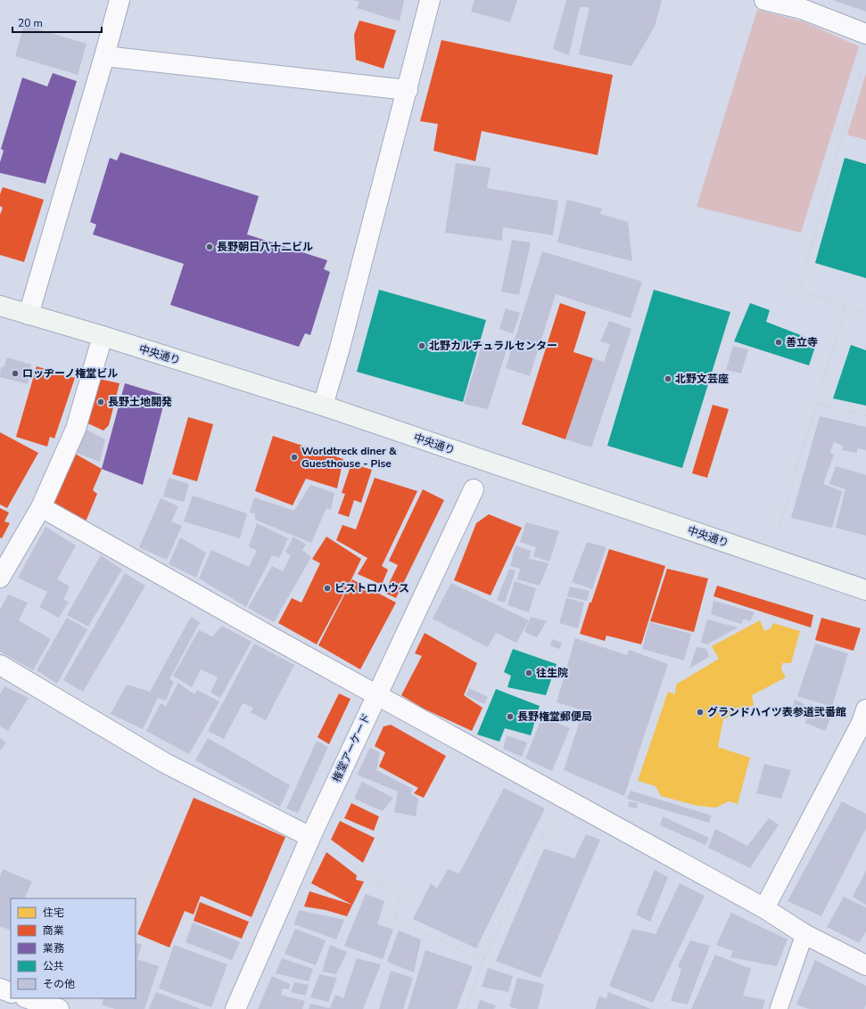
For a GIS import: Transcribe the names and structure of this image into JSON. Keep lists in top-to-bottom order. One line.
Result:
{"streets":{"street":["中央通り","権堂アーケード"]},"places":["長野朝日八十二ビル","善立寺","北野カルチュラルセンター","ロッヂーノ権堂ビル","北野文芸座","長野土地開発","Worldtreck diner & Guesthouse - Pise","ビストロハウス","往生院","グランドハイツ表参道弐番館","長野権堂郵便局"],"legend":["住宅","商業","業務","公共","その他"],"scale_bar":"20 m"}
